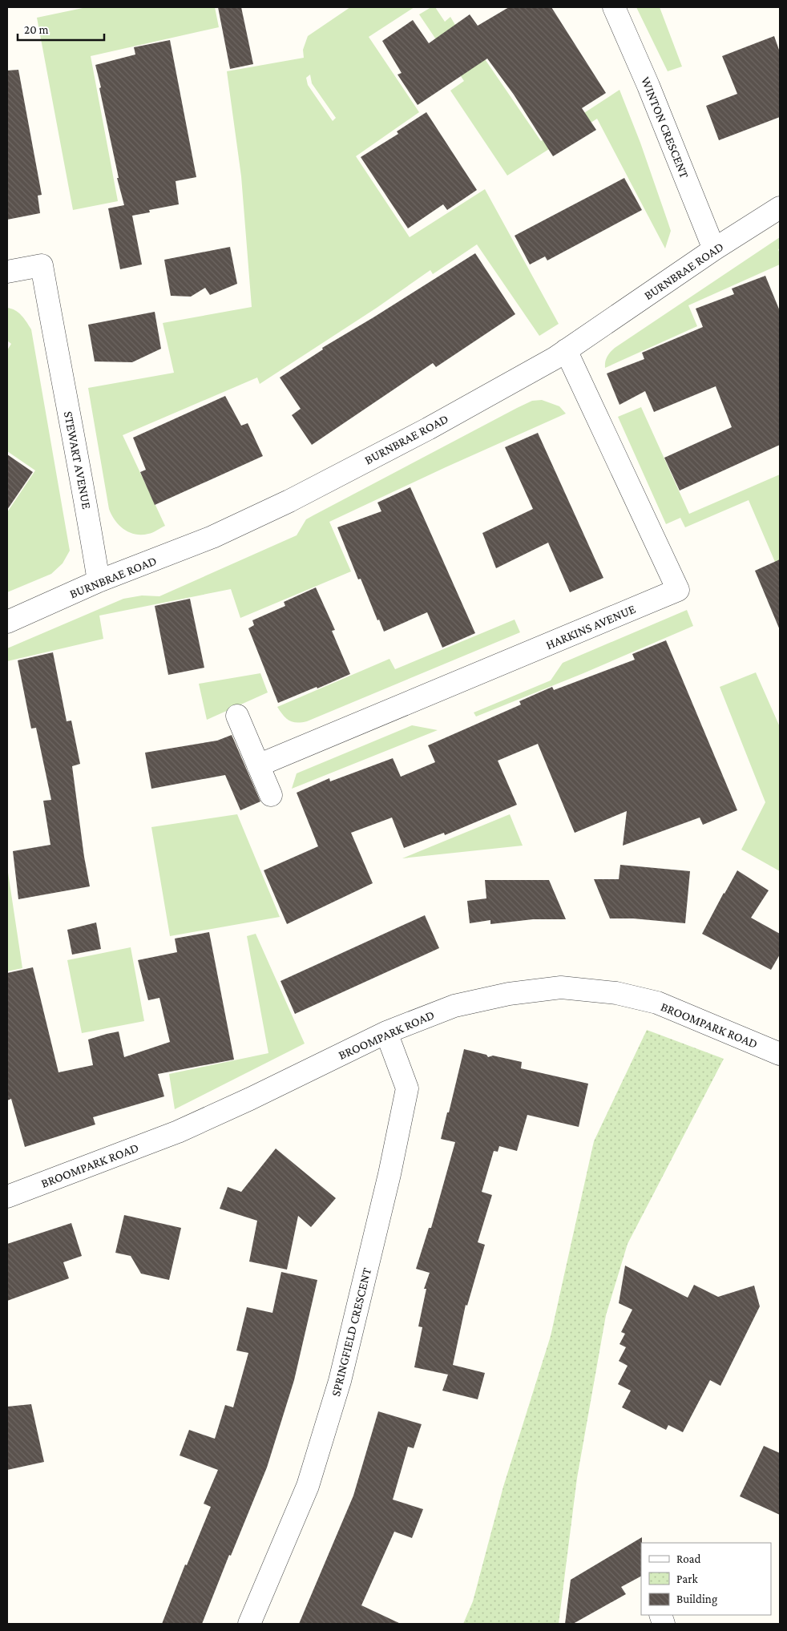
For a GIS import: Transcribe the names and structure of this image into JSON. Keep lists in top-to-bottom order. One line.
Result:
{"streets":{"street":["WINTON CRESCENT","BURNBRAE ROAD","STEWART AVENUE","HARKINS AVENUE","BROOMPARK ROAD","SPRINGFIELD CRESCENT"]},"crossings":[["WINTON CRESCENT","BURNBRAE ROAD"],["BURNBRAE ROAD","STEWART AVENUE"],["BURNBRAE ROAD","HARKINS AVENUE"],["BROOMPARK ROAD","SPRINGFIELD CRESCENT"]],"legend":["Road","Park","Building"],"scale_bar":"20 m"}
